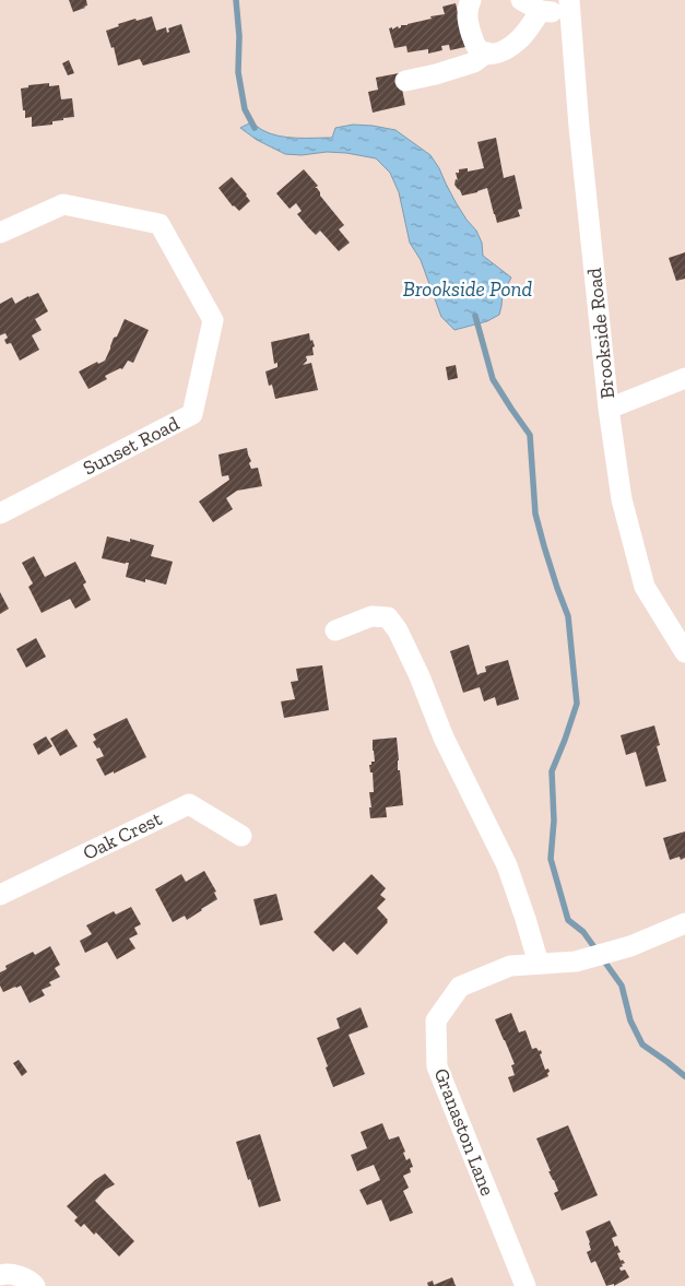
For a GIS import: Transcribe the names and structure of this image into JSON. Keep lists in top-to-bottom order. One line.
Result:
{"streets":{"street":["Brookside Road","Sunset Road","Oak Crest","Granaston Lane"]},"water":["Brookside Pond"]}
